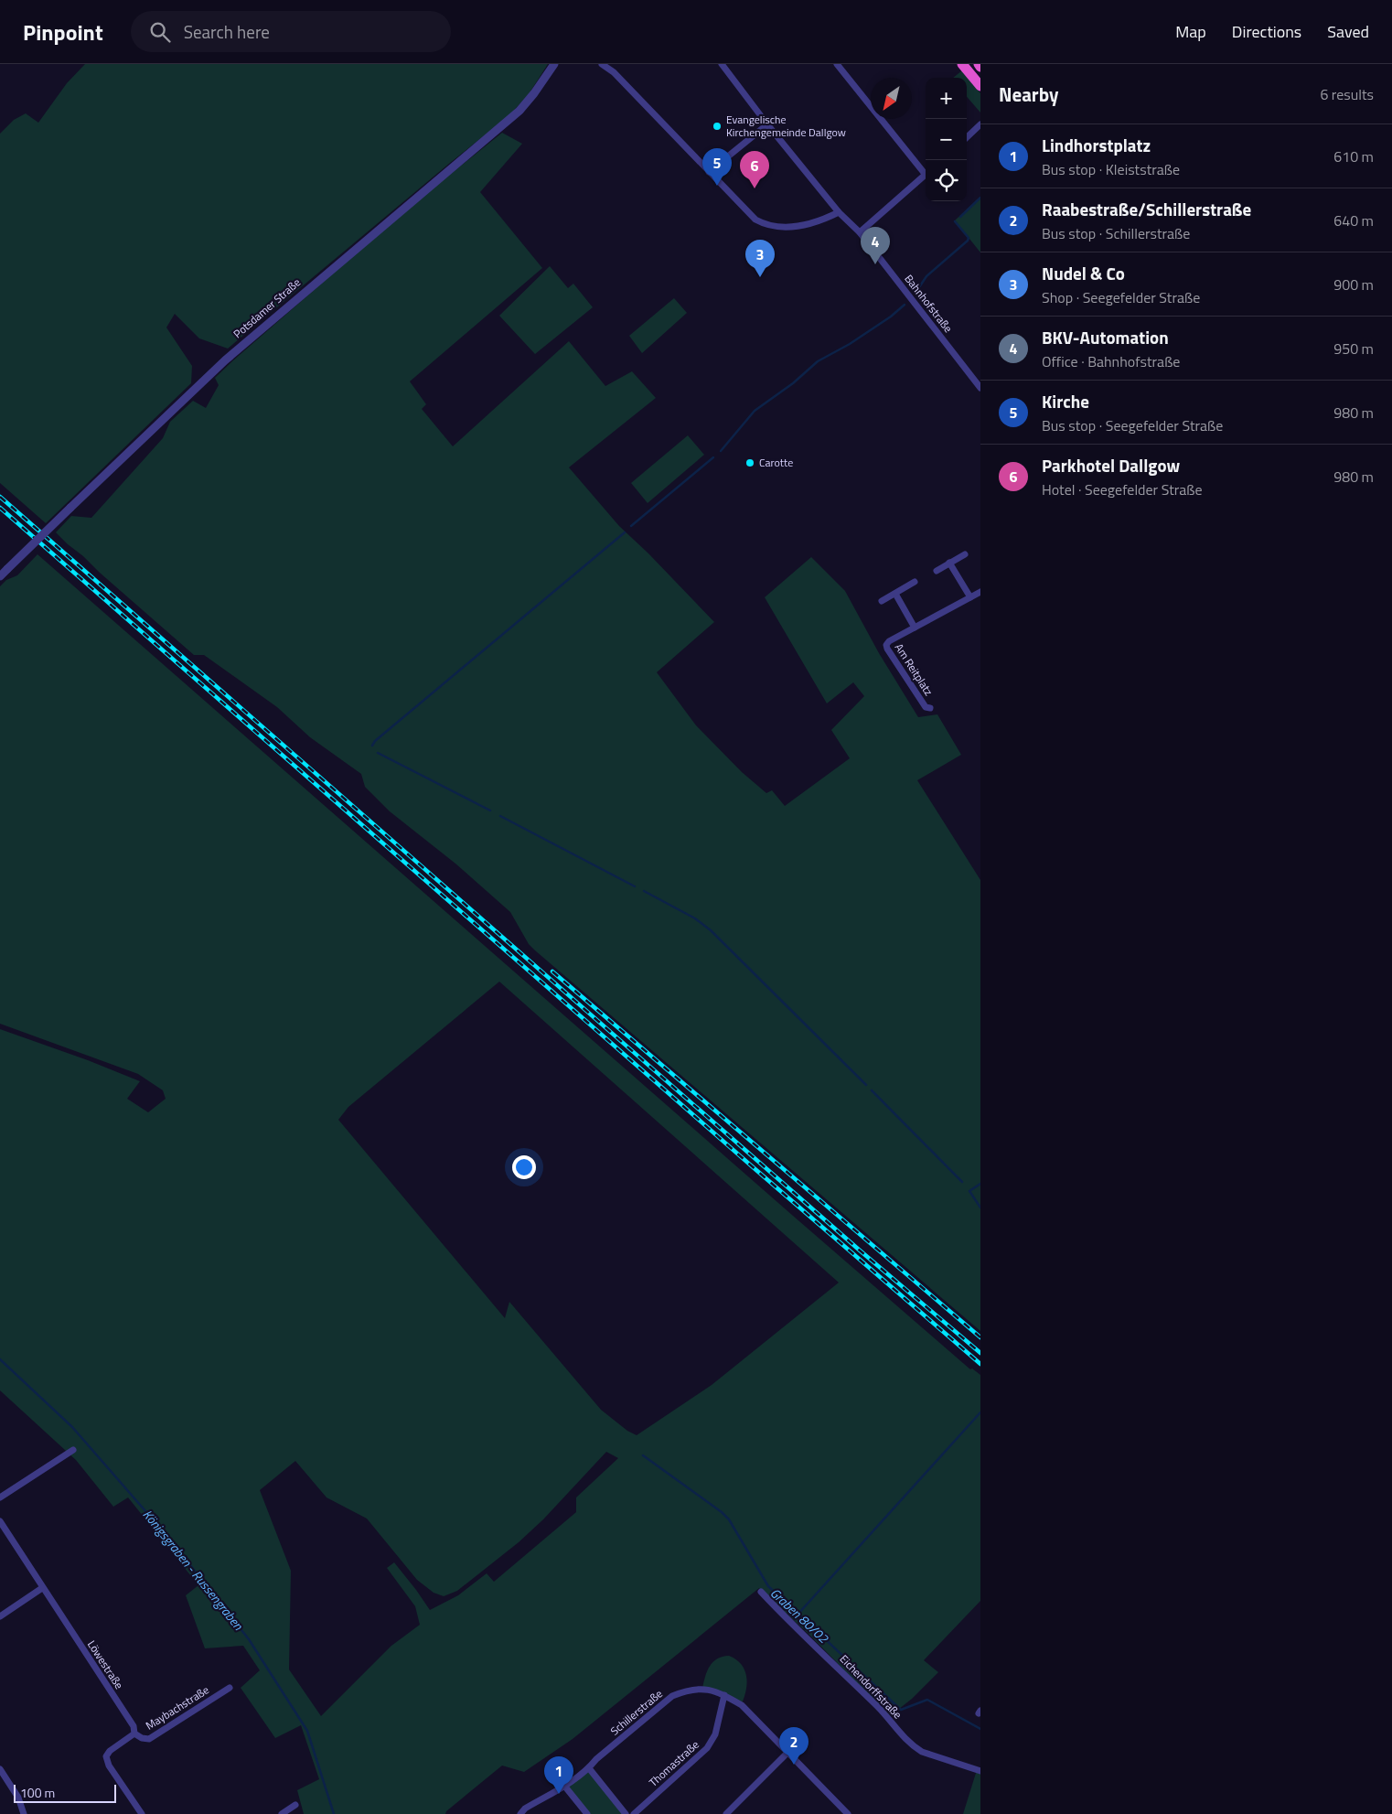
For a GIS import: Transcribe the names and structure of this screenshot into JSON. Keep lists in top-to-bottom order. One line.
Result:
{"streets":{"street":["Bahnhofstraße","Potsdamer Straße","Am Reitplatz","Löwestraße","Eichendorffstraße","Maybachstraße","Schillerstraße","Thomastraße"]},"crossings":[["Löwestraße","Maybachstraße"],["Schillerstraße","Thomastraße"]],"water":["Königsgraben - Russengraben","Graben 80/02"],"places":["Evangelische Kirchengemeinde Dallgow","Carotte"],"scale_bar":"100 m","north":"bottom left","page":{"header":"Pinpoint","search":"Search here","nav":["Map","Directions","Saved"],"heading":["Nearby","6 results"],"map_buttons":["+","−"],"list":[{"mark":"1","name":"Lindhorstplatz","note":"Bus stop · Kleiststraße","value":"610 m"},{"mark":"2","name":"Raabestraße/Schillerstraße","note":"Bus stop · Schillerstraße","value":"640 m"},{"mark":"3","name":"Nudel & Co","note":"Shop · Seegefelder Straße","value":"900 m"},{"mark":"4","name":"BKV-Automation","note":"Office · Bahnhofstraße","value":"950 m"},{"mark":"5","name":"Kirche","note":"Bus stop · Seegefelder Straße","value":"980 m"},{"mark":"6","name":"Parkhotel Dallgow","note":"Hotel · Seegefelder Straße","value":"980 m"}],"pins":["5","6","4","3","2","1"],"scale":"100 m"}}
